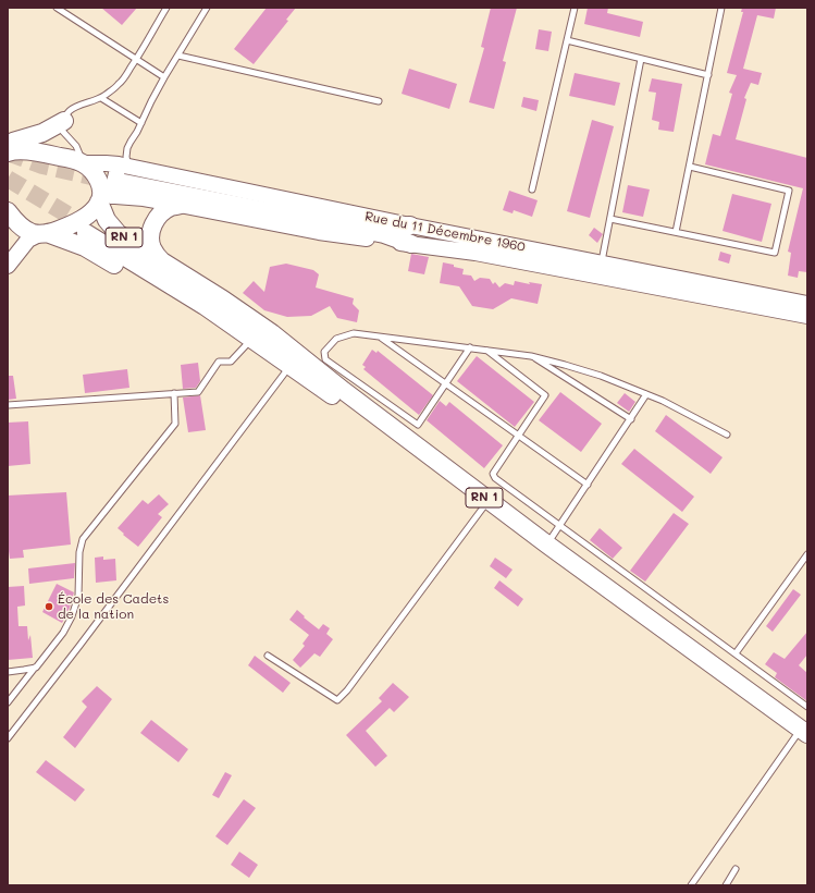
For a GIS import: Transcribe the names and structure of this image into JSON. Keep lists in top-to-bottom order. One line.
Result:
{"streets":{"main road":["Rue du 11 Décembre 1960","RN 1"]},"crossings":[["Rue du 11 Décembre 1960","RN 1"]],"places":["École des Cadets de la nation"]}
